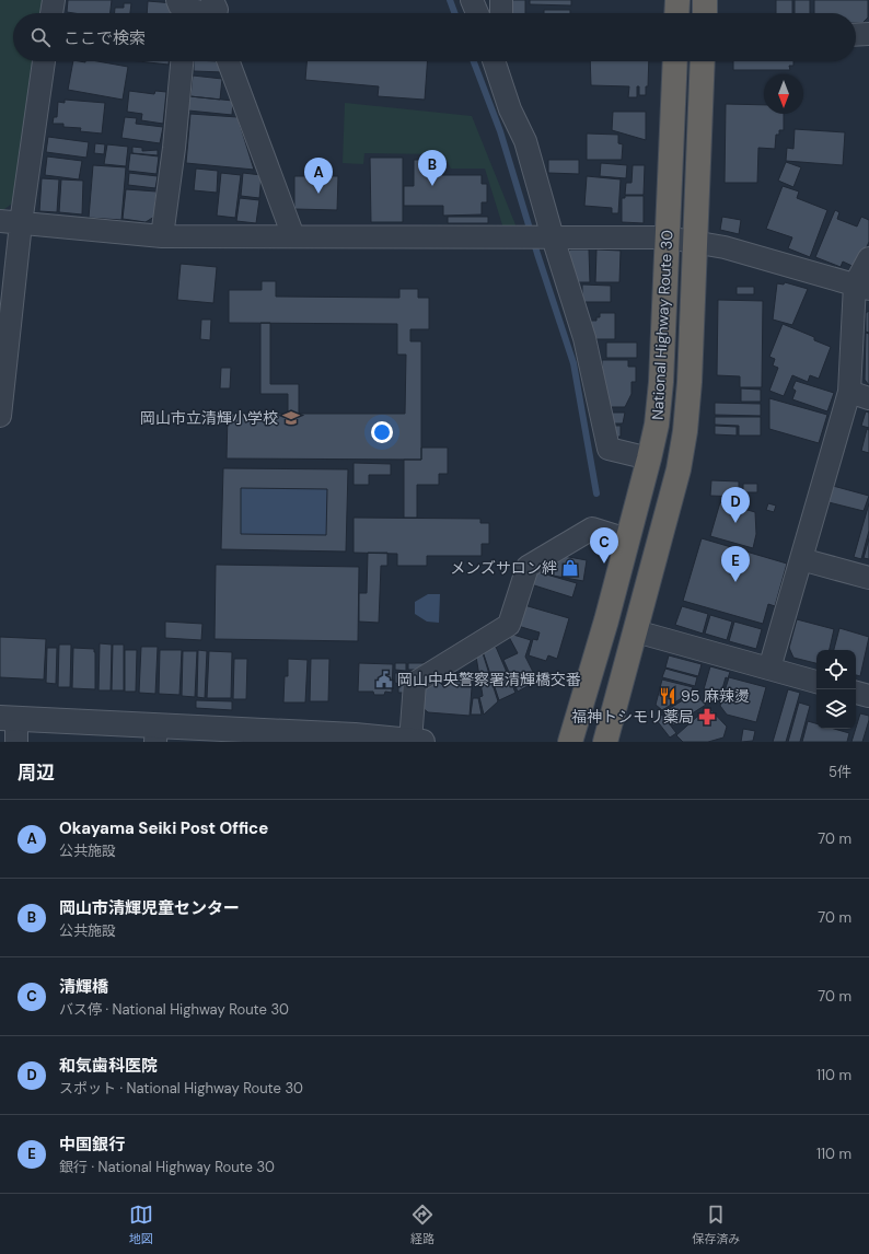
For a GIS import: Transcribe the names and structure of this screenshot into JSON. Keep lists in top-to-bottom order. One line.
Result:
{"streets":{"highway":["National Highway Route 30"]},"places":{"school or university":["岡山市立清輝小学校"],"shop":["メンズサロン絆"],"public building":["岡山中央警察署清輝橋交番"],"restaurant":["95 麻辣燙"],"pharmacy":["福神トシモリ薬局"]},"north":"bottom","page":{"search":"ここで検索","pins":["B","A","D","C","E"],"heading":["周辺","5件"],"list":[{"mark":"A","name":"Okayama Seiki Post Office","note":"公共施設","value":"70 m"},{"mark":"B","name":"岡山市清輝児童センター","note":"公共施設","value":"70 m"},{"mark":"C","name":"清輝橋","note":"バス停 · National Highway Route 30","value":"70 m"},{"mark":"D","name":"和気歯科医院","note":"スポット · National Highway Route 30","value":"110 m"},{"mark":"E","name":"中国銀行","note":"銀行 · National Highway Route 30","value":"110 m"}],"nav":["地図","経路","保存済み"]}}
